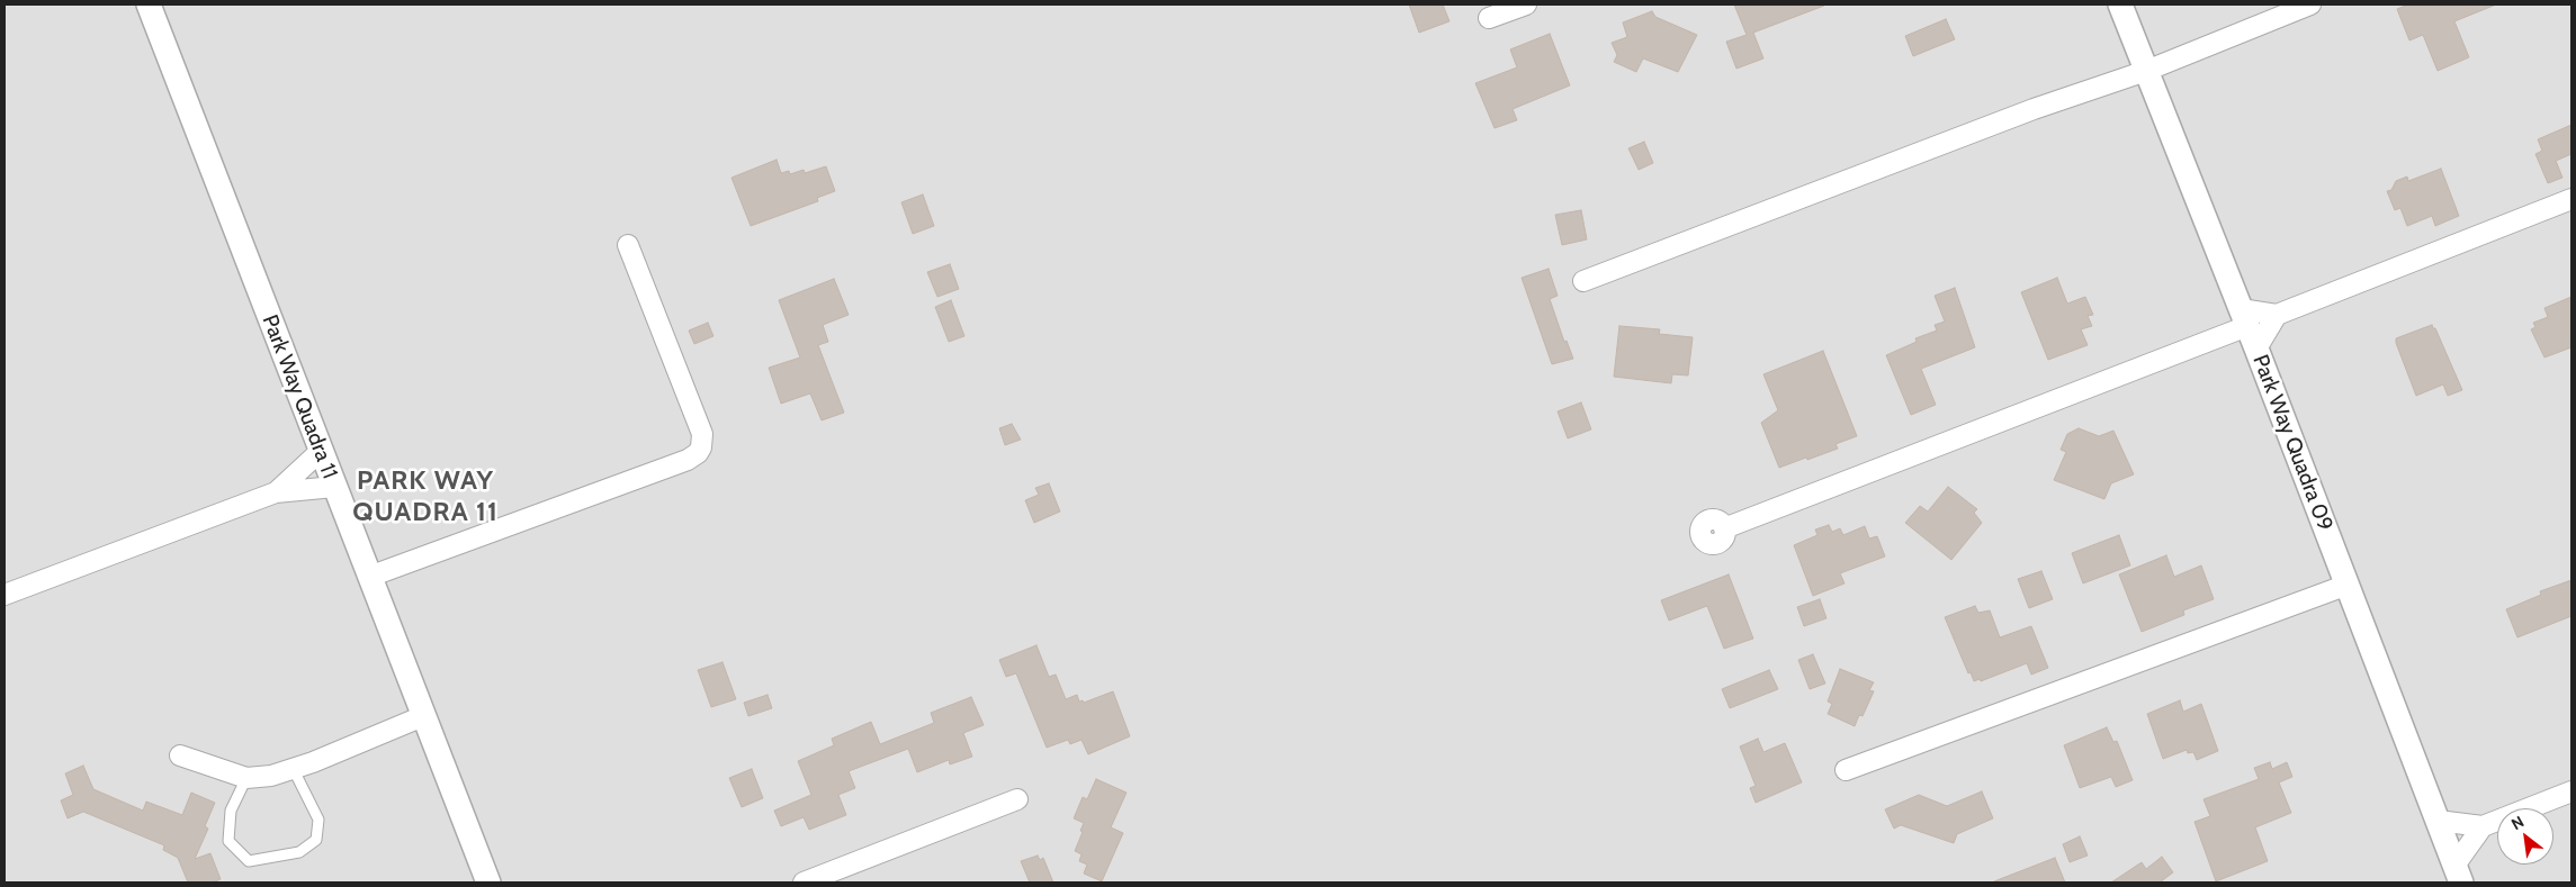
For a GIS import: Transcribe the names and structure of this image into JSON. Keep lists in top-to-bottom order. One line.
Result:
{"streets":{"street":["Park Way Quadra 11","Park Way Quadra 09"]},"districts":["PARK WAY QUADRA 11"],"north":"top left"}
